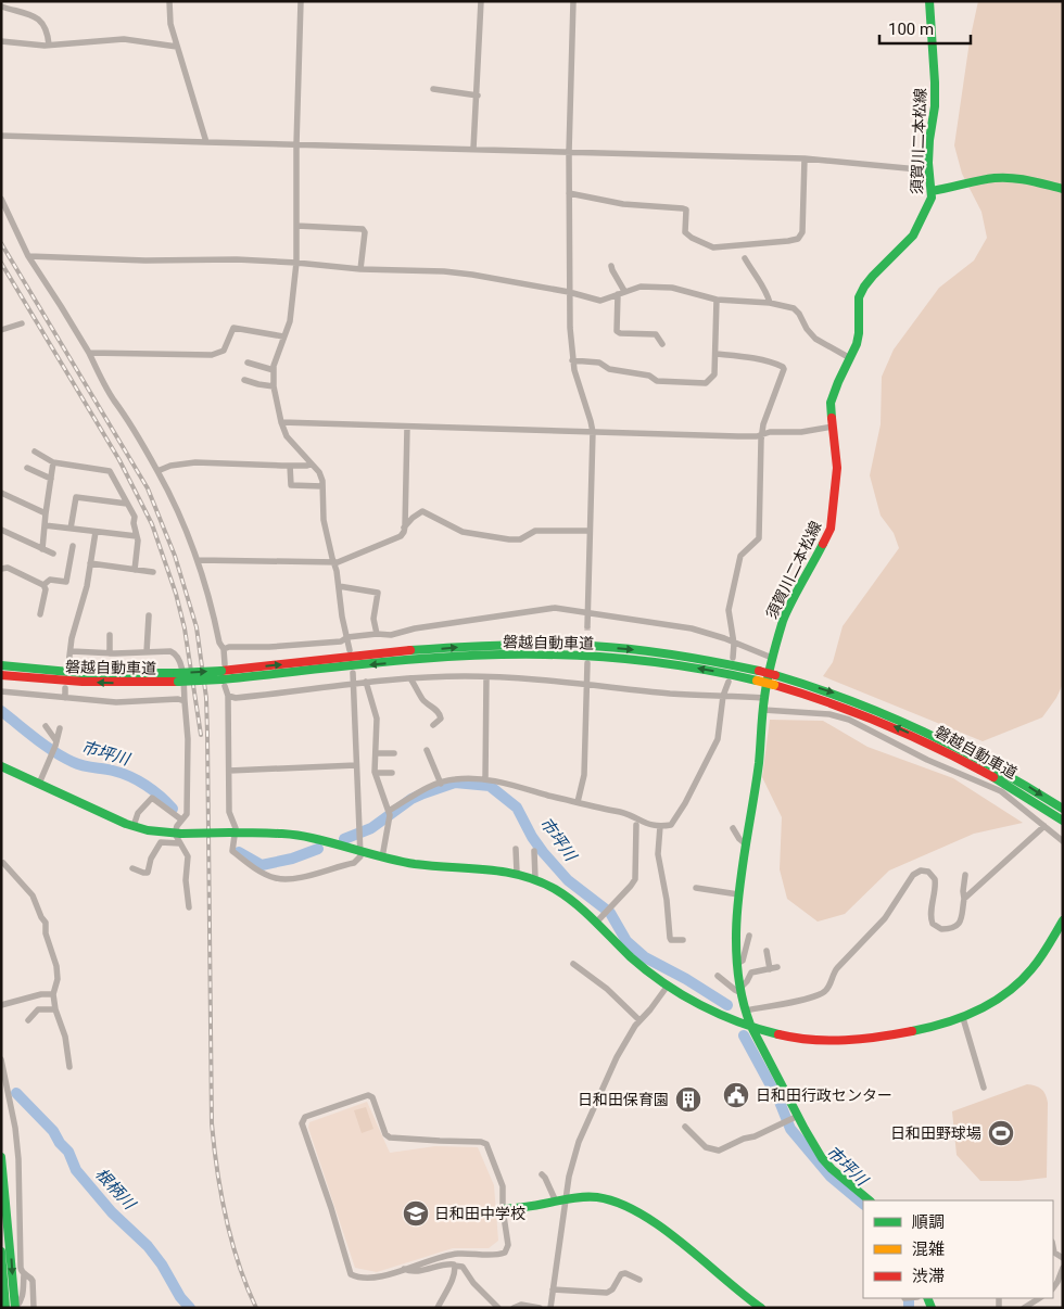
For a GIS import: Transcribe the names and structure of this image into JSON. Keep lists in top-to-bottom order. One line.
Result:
{"streets":{"main road":["須賀川二本松線","磐越自動車道"]},"water":["市坪川","根柄川"],"places":{"public building":["日和田行政センター"],"building":["日和田保育園"],"sports":["日和田野球場"],"school or university":["日和田中学校"]},"legend":["順調","混雑","渋滞"],"scale_bar":"100 m"}
